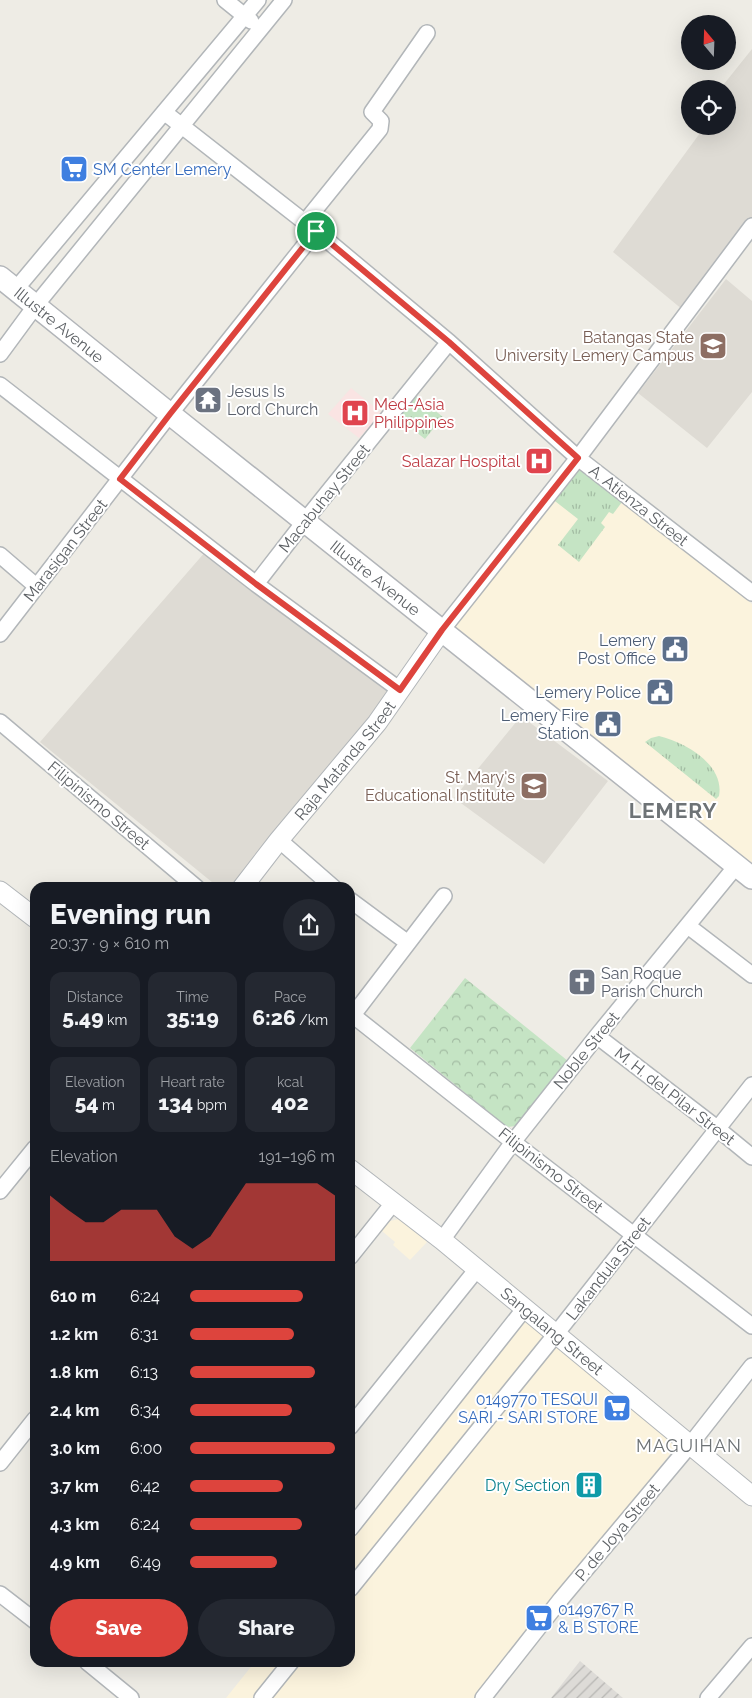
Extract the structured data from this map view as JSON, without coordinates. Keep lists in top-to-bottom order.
{
  "streets": {
    "main road": ["Illustre Avenue"],
    "street": [
      "Macabuhay Street",
      "A. Atienza Street",
      "Marasigan Street",
      "Raja Matanda Street",
      "Filipinismo Street",
      "Noble Street",
      "M. H. del Pilar Street",
      "Lakandula Street",
      "Sangalang Street",
      "P. de Joya Street"
    ]
  },
  "crossings": [
    ["Illustre Avenue", "Macabuhay Street"],
    ["Illustre Avenue", "Marasigan Street"],
    ["Illustre Avenue", "Raja Matanda Street"],
    ["Illustre Avenue", "Noble Street"],
    ["Macabuhay Street", "A. Atienza Street"],
    ["A. Atienza Street", "Marasigan Street"],
    ["A. Atienza Street", "Raja Matanda Street"],
    ["Filipinismo Street", "Noble Street"],
    ["Filipinismo Street", "Lakandula Street"],
    ["Noble Street", "M. H. del Pilar Street"],
    ["Noble Street", "Sangalang Street"],
    ["M. H. del Pilar Street", "Lakandula Street"],
    ["Lakandula Street", "Sangalang Street"],
    ["Sangalang Street", "P. de Joya Street"]
  ],
  "districts": ["LEMERY", "MAGUIHAN"],
  "places": {
    "supermarket": ["SM Center Lemery", "0149770 TESQUI SARI - SARI STORE", "0149767 R & B STORE"],
    "school or university": ["Batangas State University Lemery Campus", "St. Mary's Educational Institute"],
    "temple": ["Jesus Is Lord Church"],
    "hospital": ["Med-Asia Philippines", "Salazar Hospital"],
    "public building": ["Lemery Post Office", "Lemery Police", "Lemery Fire Station"],
    "church": ["San Roque Parish Church"],
    "building": ["Dry Section"]
  },
  "north": "top",
  "page": {
    "heading": ["Evening run", "20:37 · 9 × 610 m"],
    "stats": [
      ["Distance", "5.49 km"],
      ["Time", "35:19"],
      ["Pace", "6:26 /km"],
      ["Elevation", "54 m"],
      ["Heart rate", "134 bpm"],
      ["kcal", "402"]
    ],
    "chart": ["Elevation", "191–196 m"],
    "list": [
      {
        "name": "610 m",
        "note": "6:24"
      },
      {
        "name": "1.2 km",
        "note": "6:31"
      },
      {
        "name": "1.8 km",
        "note": "6:13"
      },
      {
        "name": "2.4 km",
        "note": "6:34"
      },
      {
        "name": "3.0 km",
        "note": "6:00"
      },
      {
        "name": "3.7 km",
        "note": "6:42"
      },
      {
        "name": "4.3 km",
        "note": "6:24"
      },
      {
        "name": "4.9 km",
        "note": "6:49"
      }
    ],
    "buttons": ["Save", "Share"]
  }
}
